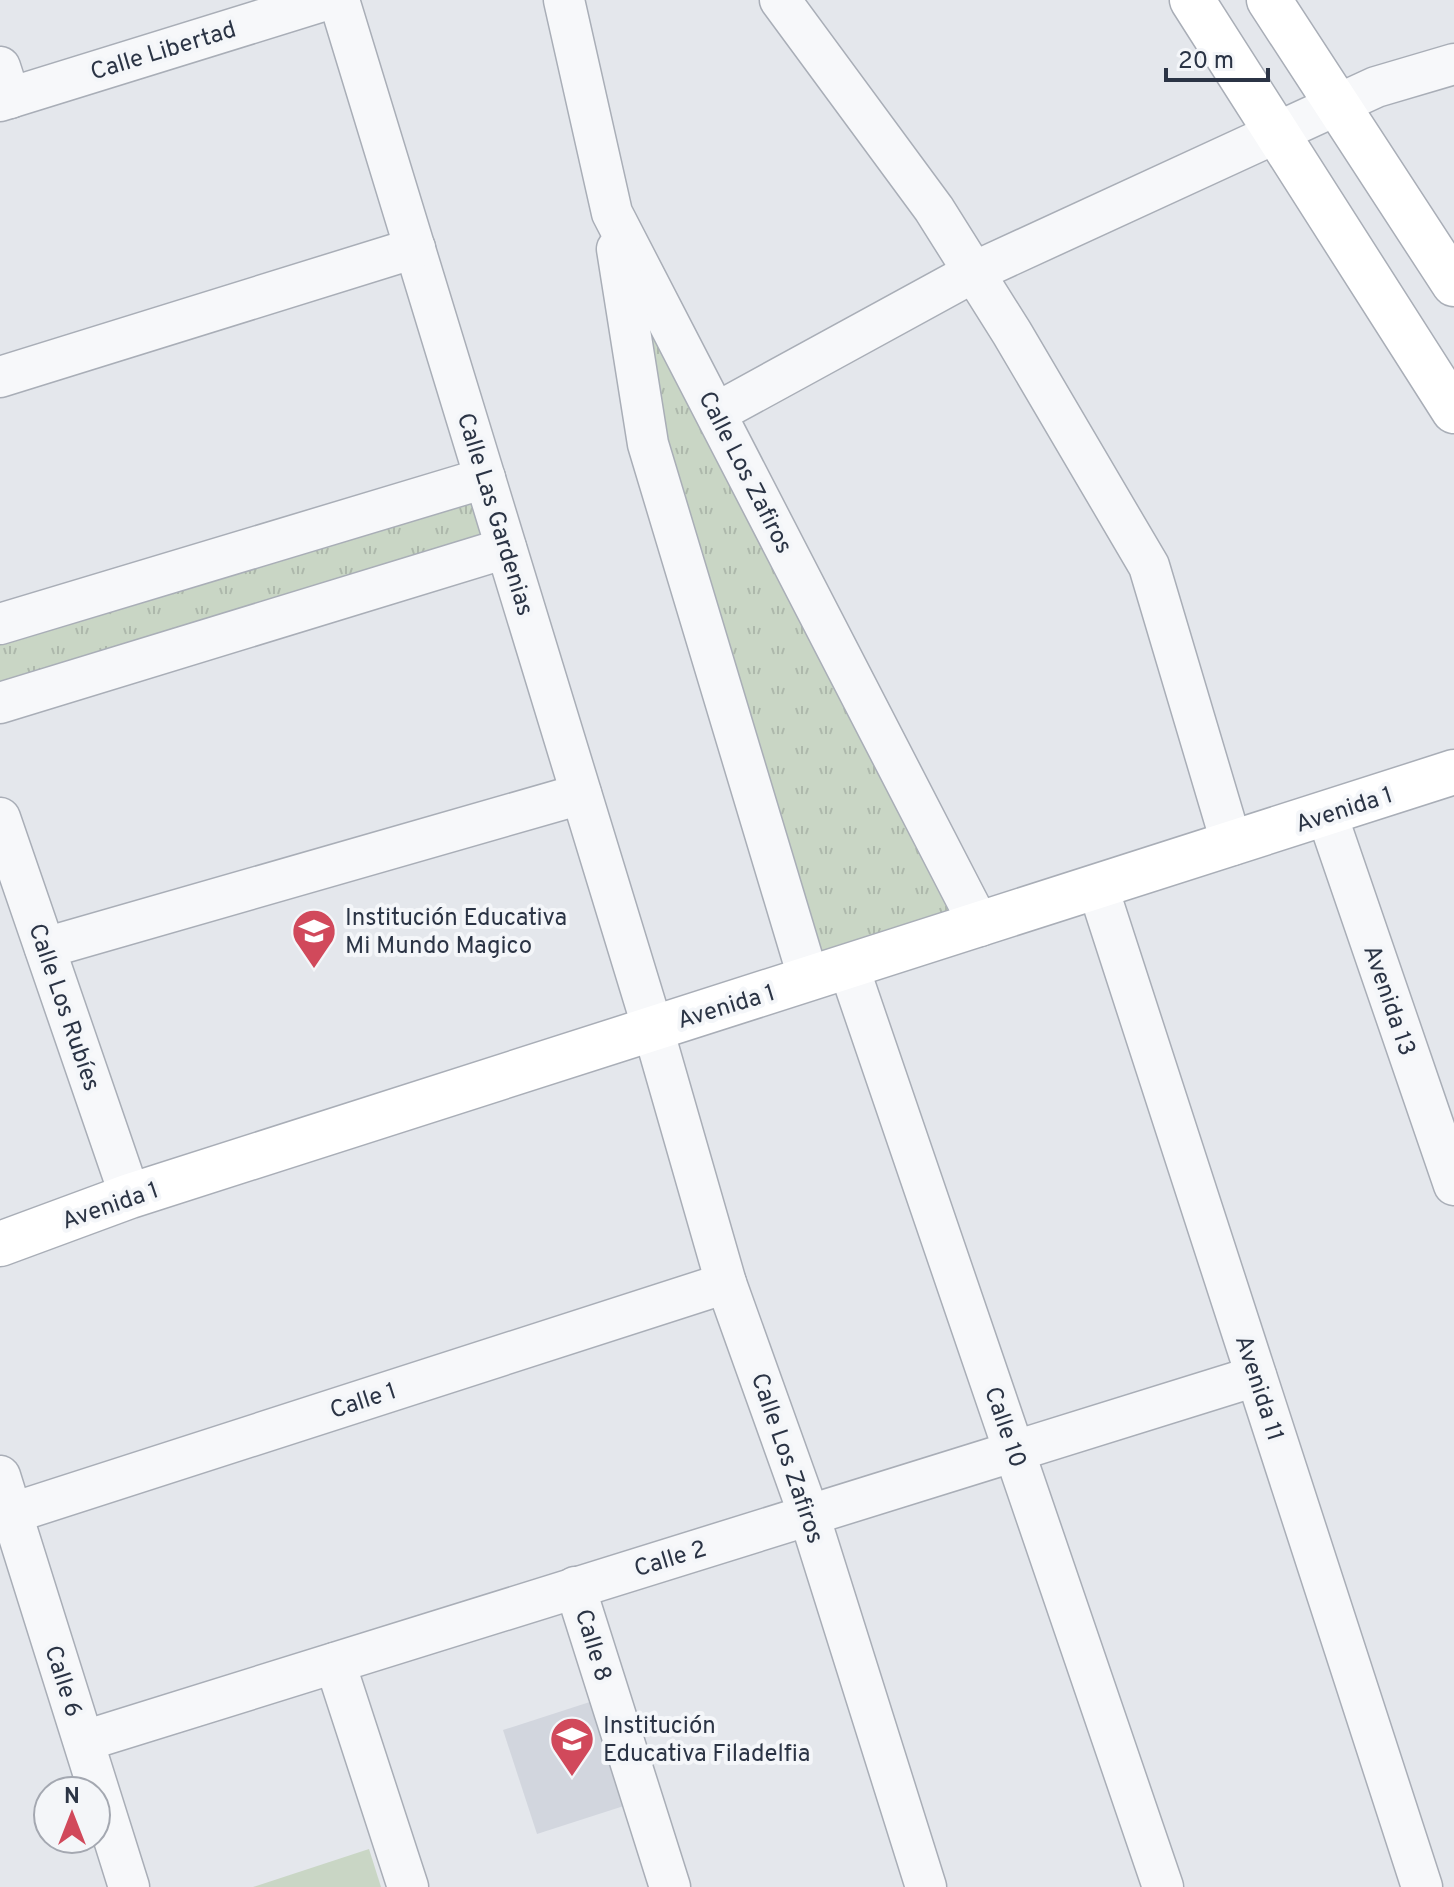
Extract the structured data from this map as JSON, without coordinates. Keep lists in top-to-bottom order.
{
  "streets": {
    "street": [
      "Calle Libertad",
      "Calle Los Zafiros",
      "Calle Las Gardenias",
      "Avenida 1",
      "Avenida 13",
      "Calle Los Rubíes",
      "Avenida 11",
      "Calle 1",
      "Calle 10",
      "Calle 2",
      "Calle 8",
      "Calle 6"
    ]
  },
  "crossings": [
    ["Calle Los Zafiros", "Calle Las Gardenias"],
    ["Calle Los Zafiros", "Avenida 1"],
    ["Calle Los Zafiros", "Calle 1"],
    ["Calle Los Zafiros", "Calle 10"],
    ["Calle Los Zafiros", "Calle 2"],
    ["Calle Las Gardenias", "Avenida 1"],
    ["Avenida 1", "Avenida 13"],
    ["Avenida 1", "Calle Los Rubíes"],
    ["Avenida 1", "Avenida 11"],
    ["Avenida 1", "Calle 10"],
    ["Avenida 11", "Calle 2"],
    ["Calle 1", "Calle 6"],
    ["Calle 10", "Calle 2"],
    ["Calle 2", "Calle 8"],
    ["Calle 2", "Calle 6"]
  ],
  "places": {
    "school or university": ["Institución Educativa Mi Mundo Magico", "Institución Educativa Filadelfia"]
  },
  "scale_bar": "20 m",
  "north": "top"
}
